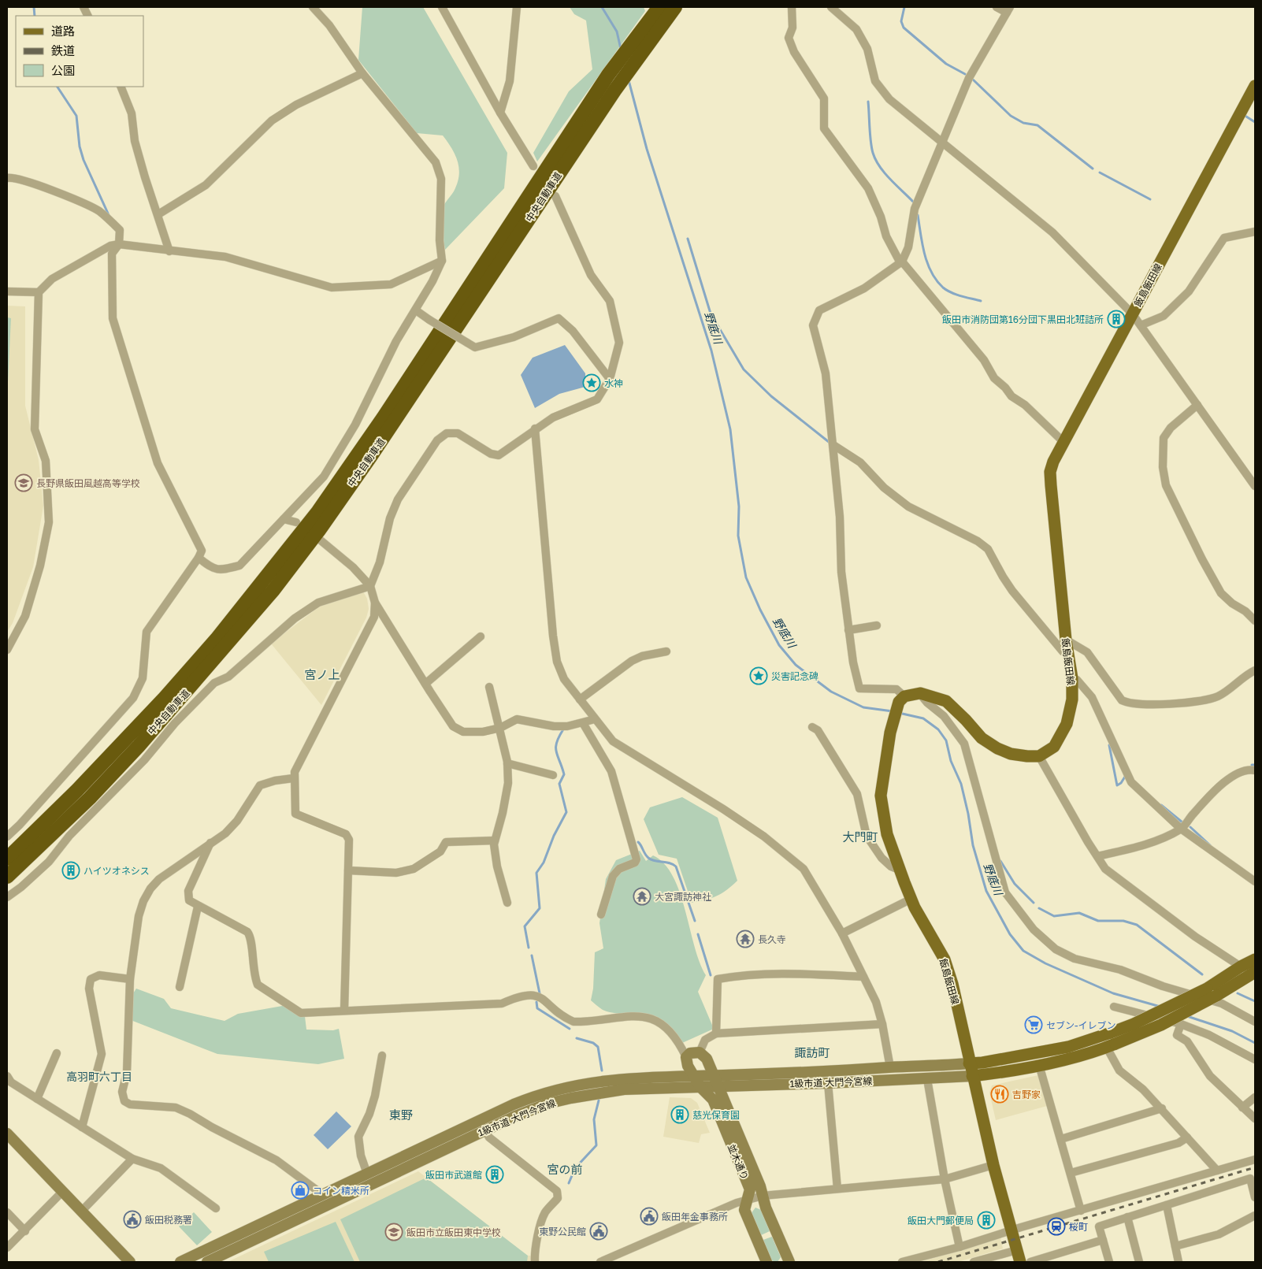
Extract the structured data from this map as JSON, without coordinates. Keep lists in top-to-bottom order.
{
  "streets": {
    "highway": ["中央自動車道"],
    "main road": ["飯島飯田線"],
    "street": ["1級市道 大門今宮線", "並木通り"]
  },
  "crossings": [
    ["飯島飯田線", "1級市道 大門今宮線"],
    ["1級市道 大門今宮線", "並木通り"]
  ],
  "districts": [
    "宮ノ上",
    "大門町",
    "諏訪町",
    "高羽町六丁目",
    "東野",
    "宮の前"
  ],
  "water": ["野底川"],
  "places": {
    "building": [
      "飯田市消防団第16分団下黒田北班詰所",
      "ハイツオネシス",
      "慈光保育園",
      "飯田市武道館",
      "飯田大門郵便局"
    ],
    "place": ["水神", "災害記念碑"],
    "school or university": ["長野県飯田風越高等学校", "飯田市立飯田東中学校"],
    "temple": ["大宮諏訪神社", "長久寺"],
    "supermarket": ["セブン-イレブン"],
    "restaurant": ["吉野家"],
    "shop": ["コイン精米所"],
    "public building": ["飯田年金事務所", "飯田税務署", "東野公民館"],
    "station": ["桜町"]
  },
  "legend": ["道路", "鉄道", "公園"]
}
